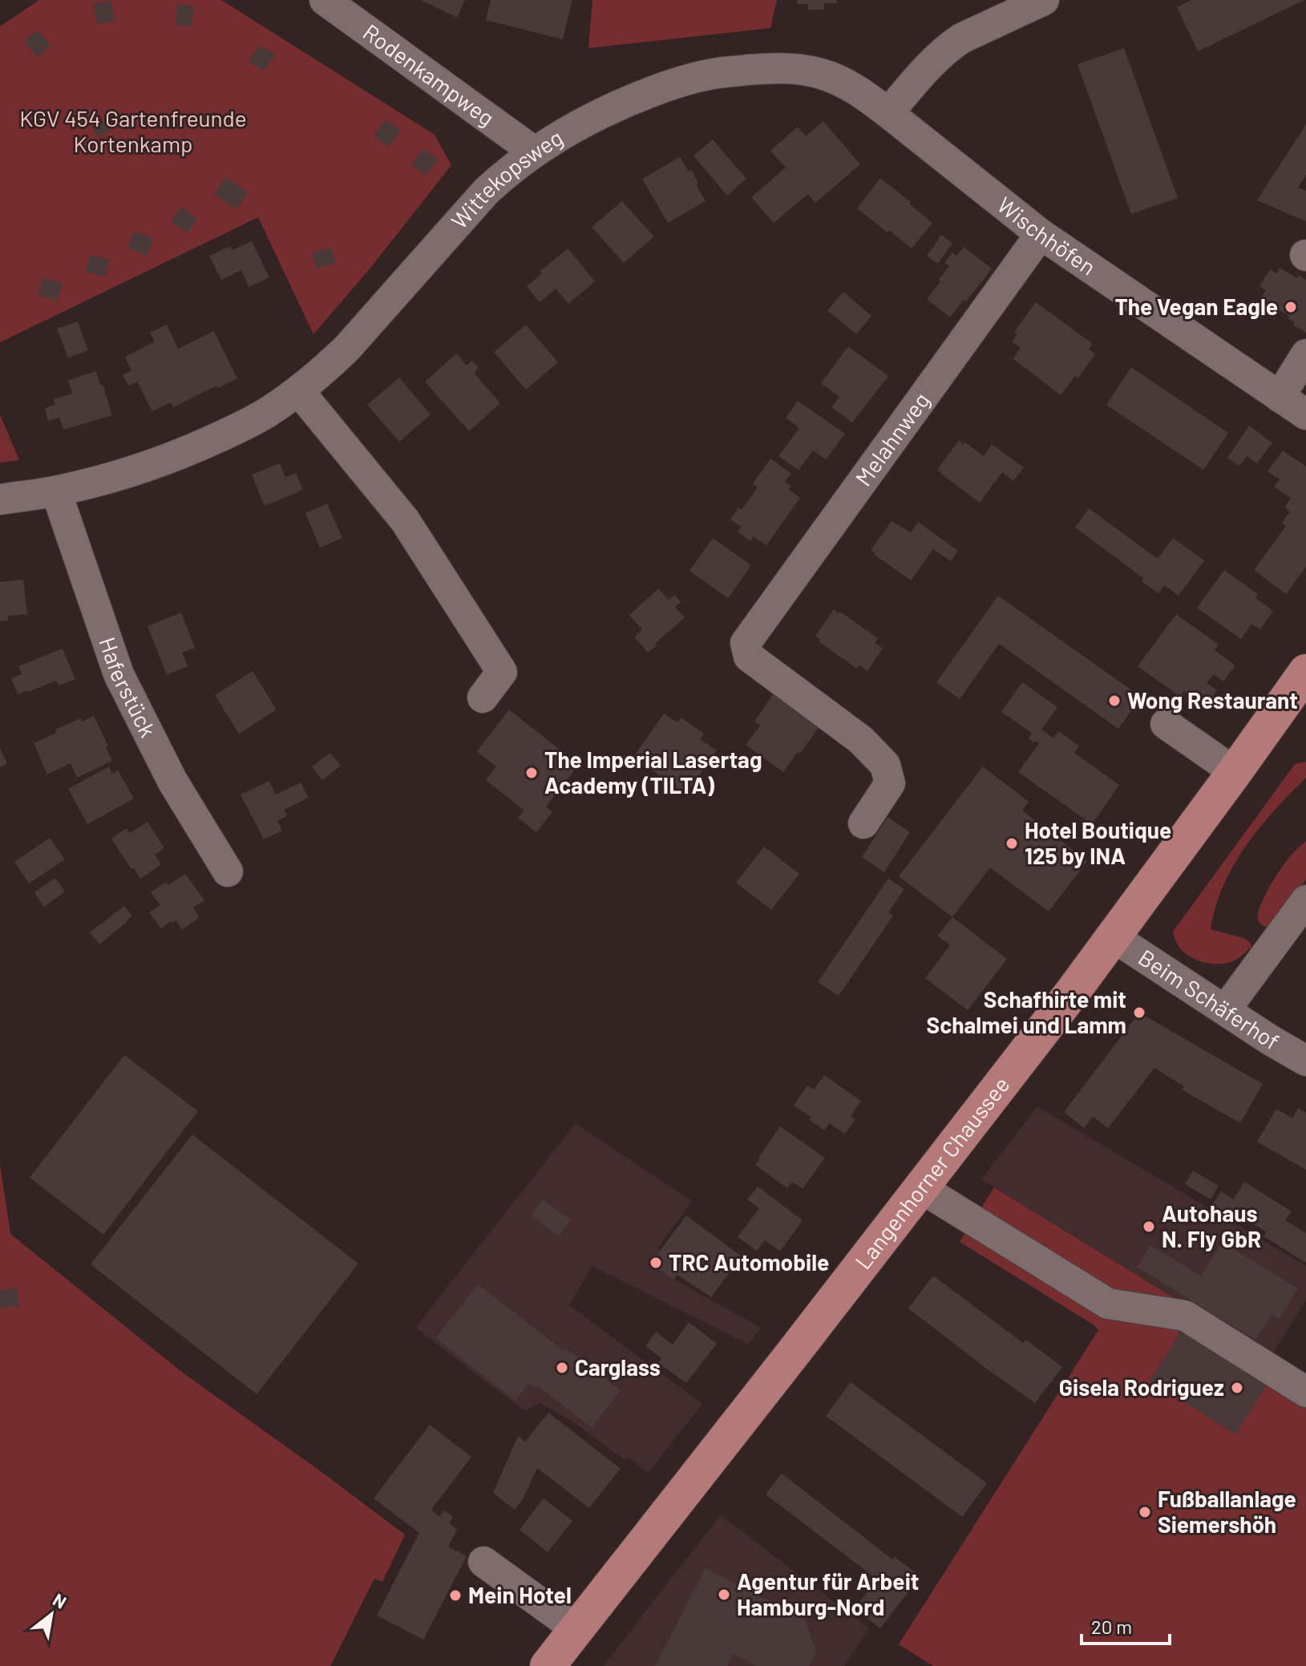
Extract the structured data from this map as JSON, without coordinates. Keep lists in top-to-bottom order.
{
  "streets": {
    "main road": ["Langenhorner Chaussee"],
    "street": [
      "Rodenkampweg",
      "Wittekopsweg",
      "Wischhöfen",
      "Melahnweg",
      "Haferstück",
      "Beim Schäferhof"
    ]
  },
  "crossings": [
    ["Rodenkampweg", "Wittekopsweg"],
    ["Wittekopsweg", "Wischhöfen"],
    ["Wittekopsweg", "Haferstück"],
    ["Wischhöfen", "Melahnweg"],
    ["Beim Schäferhof", "Langenhorner Chaussee"]
  ],
  "parks": ["KGV 454 Gartenfreunde Kortenkamp"],
  "places": [
    "The Vegan Eagle",
    "Wong Restaurant",
    "The Imperial Lasertag Academy (TILTA)",
    "Hotel Boutique 125 by INA",
    "Schafhirte mit Schalmei und Lamm",
    "Autohaus N. Fly GbR",
    "TRC Automobile",
    "Carglass",
    "Gisela Rodriguez",
    "Fußballanlage Siemershöh",
    "Agentur für Arbeit Hamburg-Nord",
    "Mein Hotel"
  ],
  "scale_bar": "20 m",
  "north": "top right"
}
